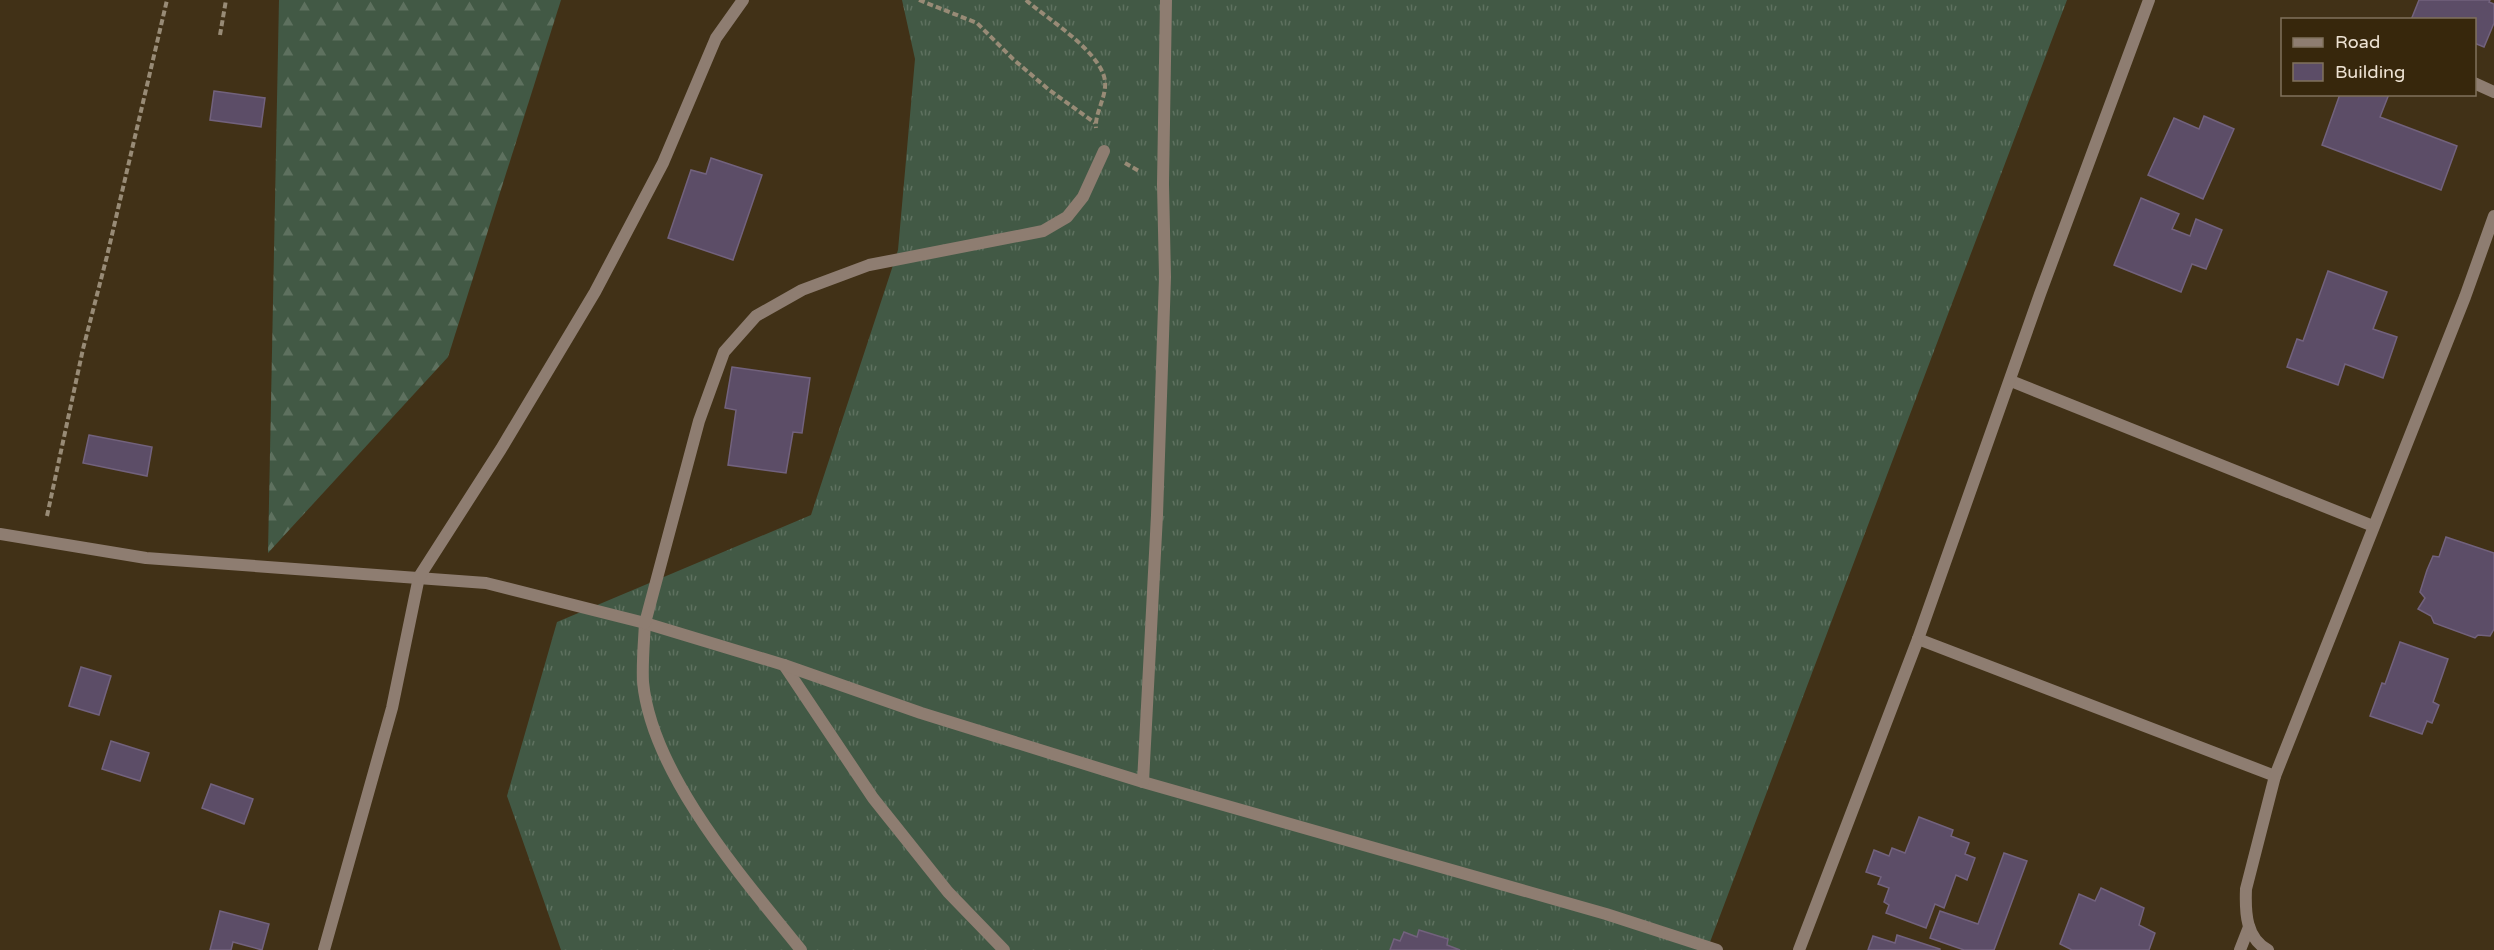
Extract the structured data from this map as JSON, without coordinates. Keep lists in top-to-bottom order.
{
  "legend": ["Road", "Building"]
}
